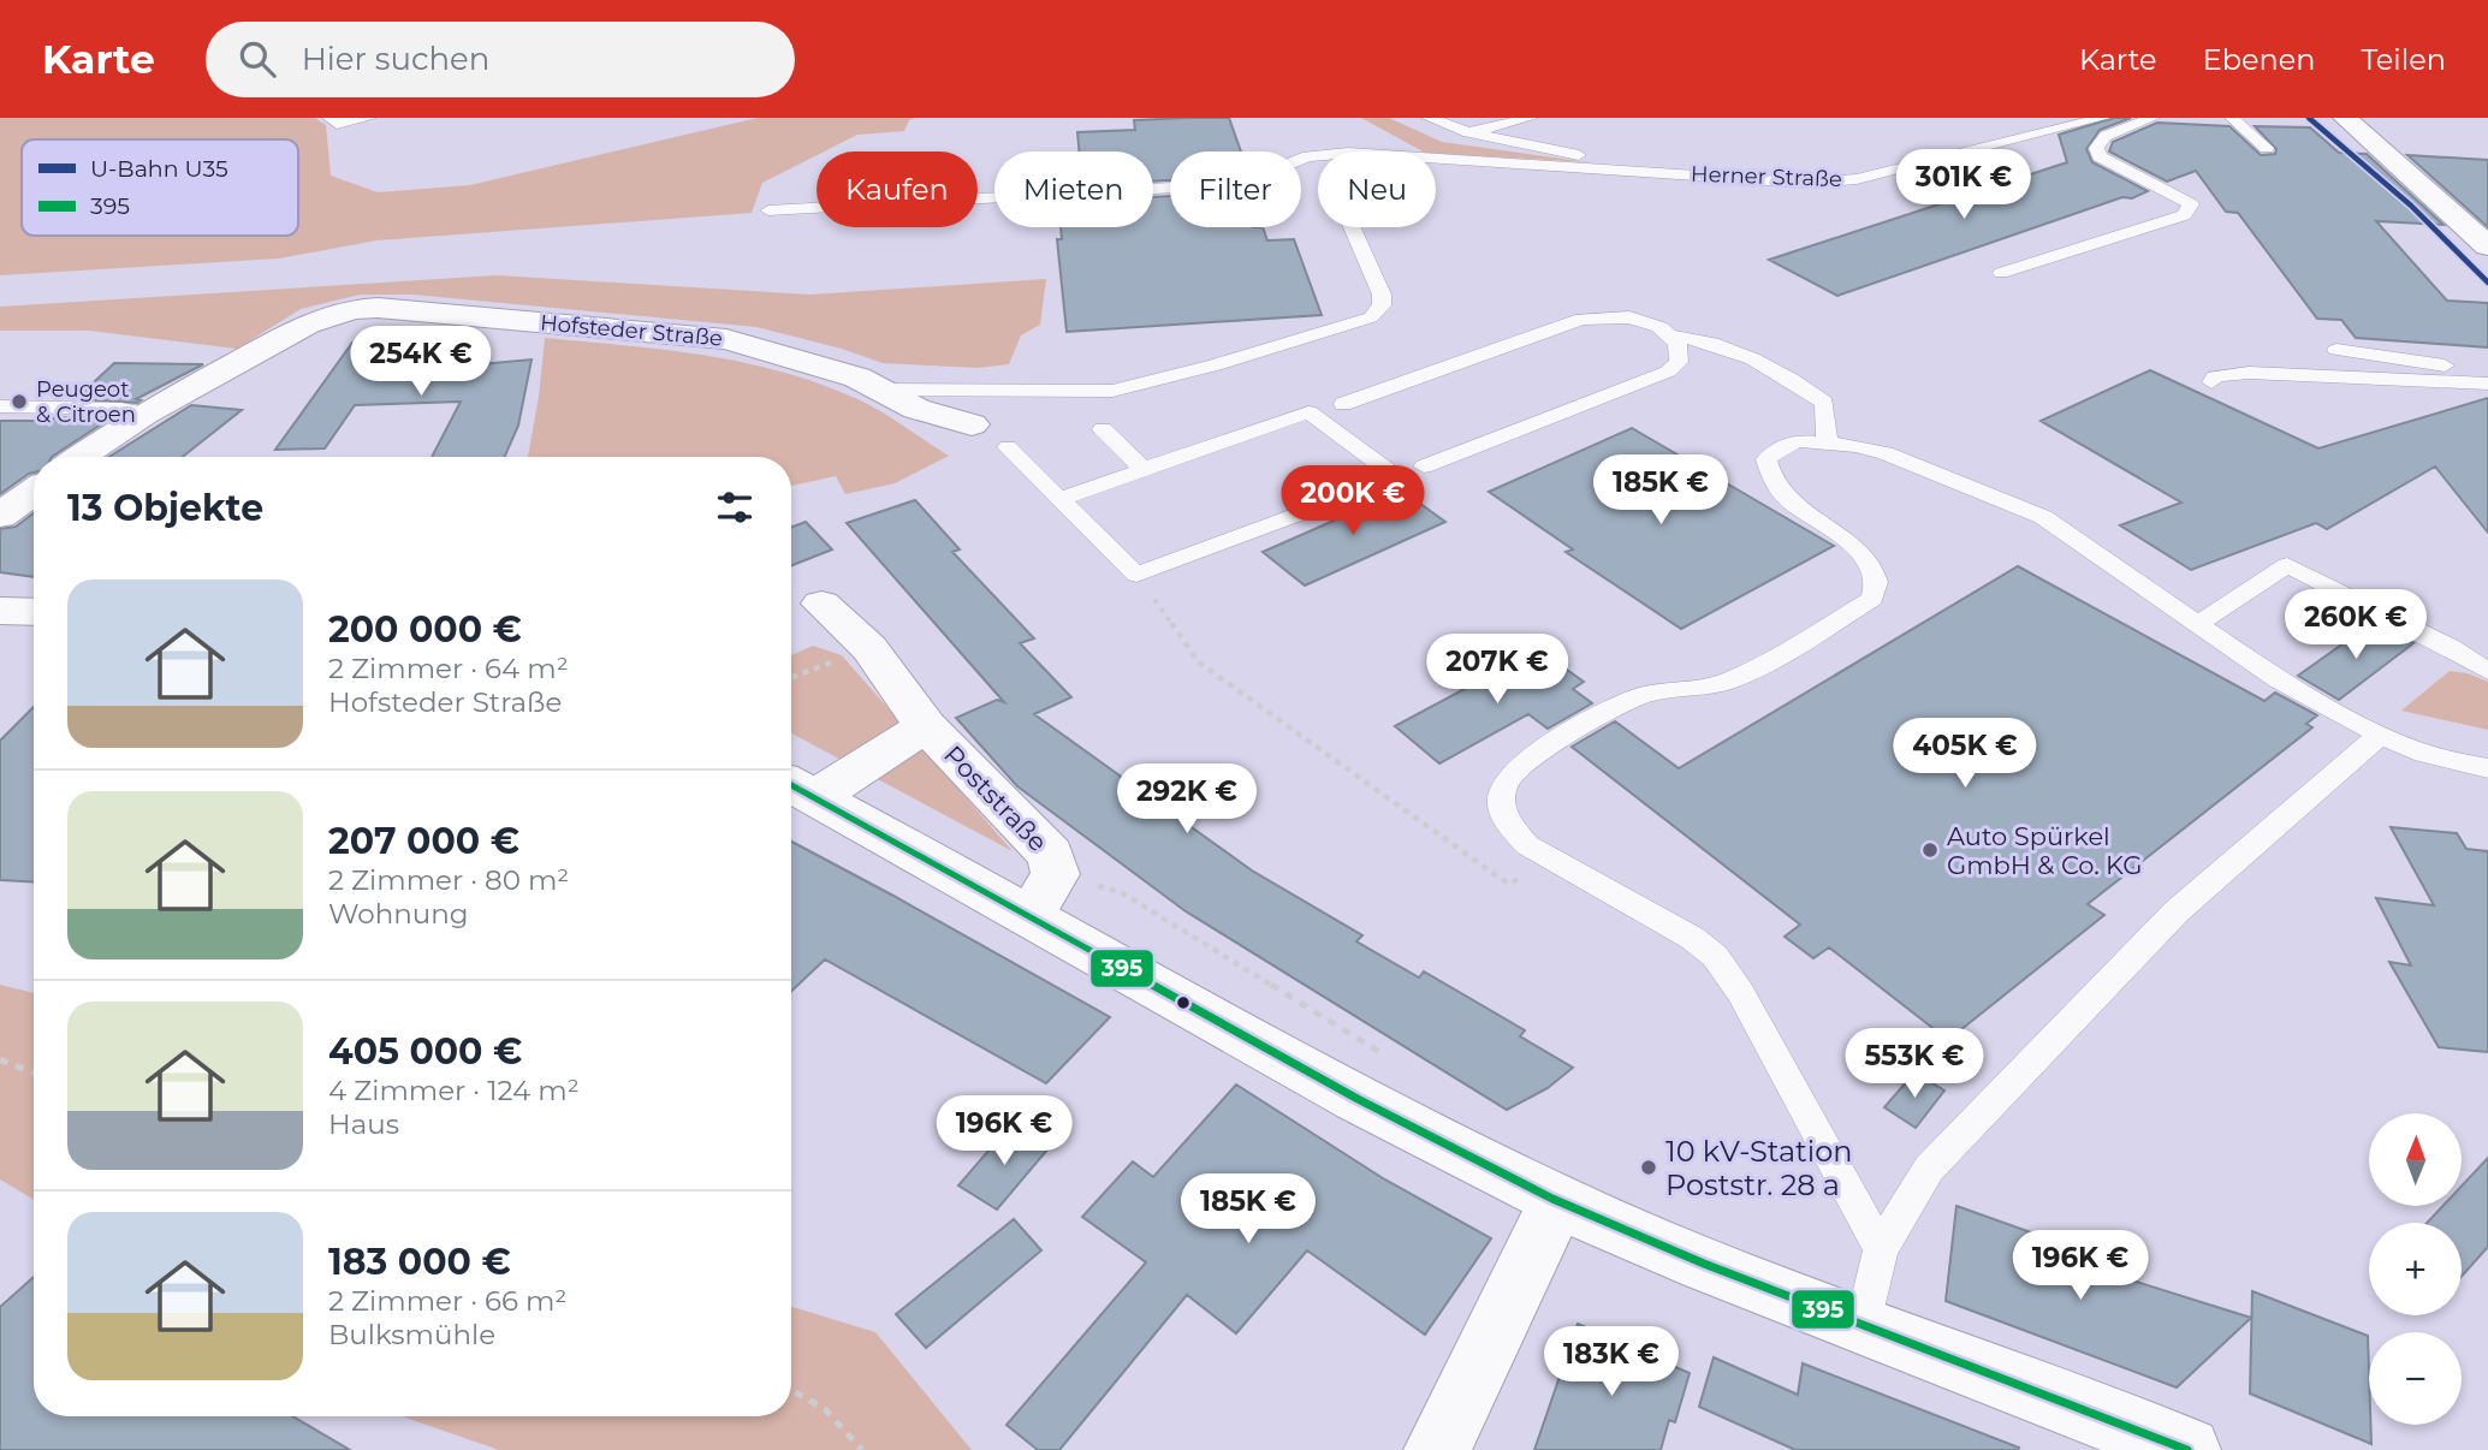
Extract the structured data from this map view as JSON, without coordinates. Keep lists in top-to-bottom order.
{
  "streets": {
    "street": ["Hofsteder Straße", "Poststraße"],
    "lane": ["Herner Straße"]
  },
  "places": ["Peugeot & Citroen", "Auto Spürkel GmbH & Co. KG", "10 kV-Station Poststr. 28 a"],
  "lines": ["metro line U35", "transit line 395"],
  "legend": ["U-Bahn U35", "395"],
  "north": "top",
  "page": {
    "header": "Karte",
    "search": "Hier suchen",
    "nav": ["Karte", "Ebenen", "Teilen"],
    "price": [
      "301K €",
      "254K €",
      "185K €",
      "200K €",
      "260K €",
      "207K €",
      "405K €",
      "292K €",
      "553K €",
      "196K €",
      "185K €",
      "196K €",
      "183K €"
    ],
    "chip": [
      "Kaufen",
      "Mieten",
      "Filter",
      "Neu"
    ],
    "heading": "13 Objekte",
    "list": [
      {
        "name": "200 000 €",
        "note": "2 Zimmer · 64 m² · Hofsteder Straße"
      },
      {
        "name": "207 000 €",
        "note": "2 Zimmer · 80 m² · Wohnung"
      },
      {
        "name": "405 000 €",
        "note": "4 Zimmer · 124 m² · Haus"
      },
      {
        "name": "183 000 €",
        "note": "2 Zimmer · 66 m² · Bulksmühle"
      }
    ],
    "map_buttons": ["+", "−"]
  }
}
